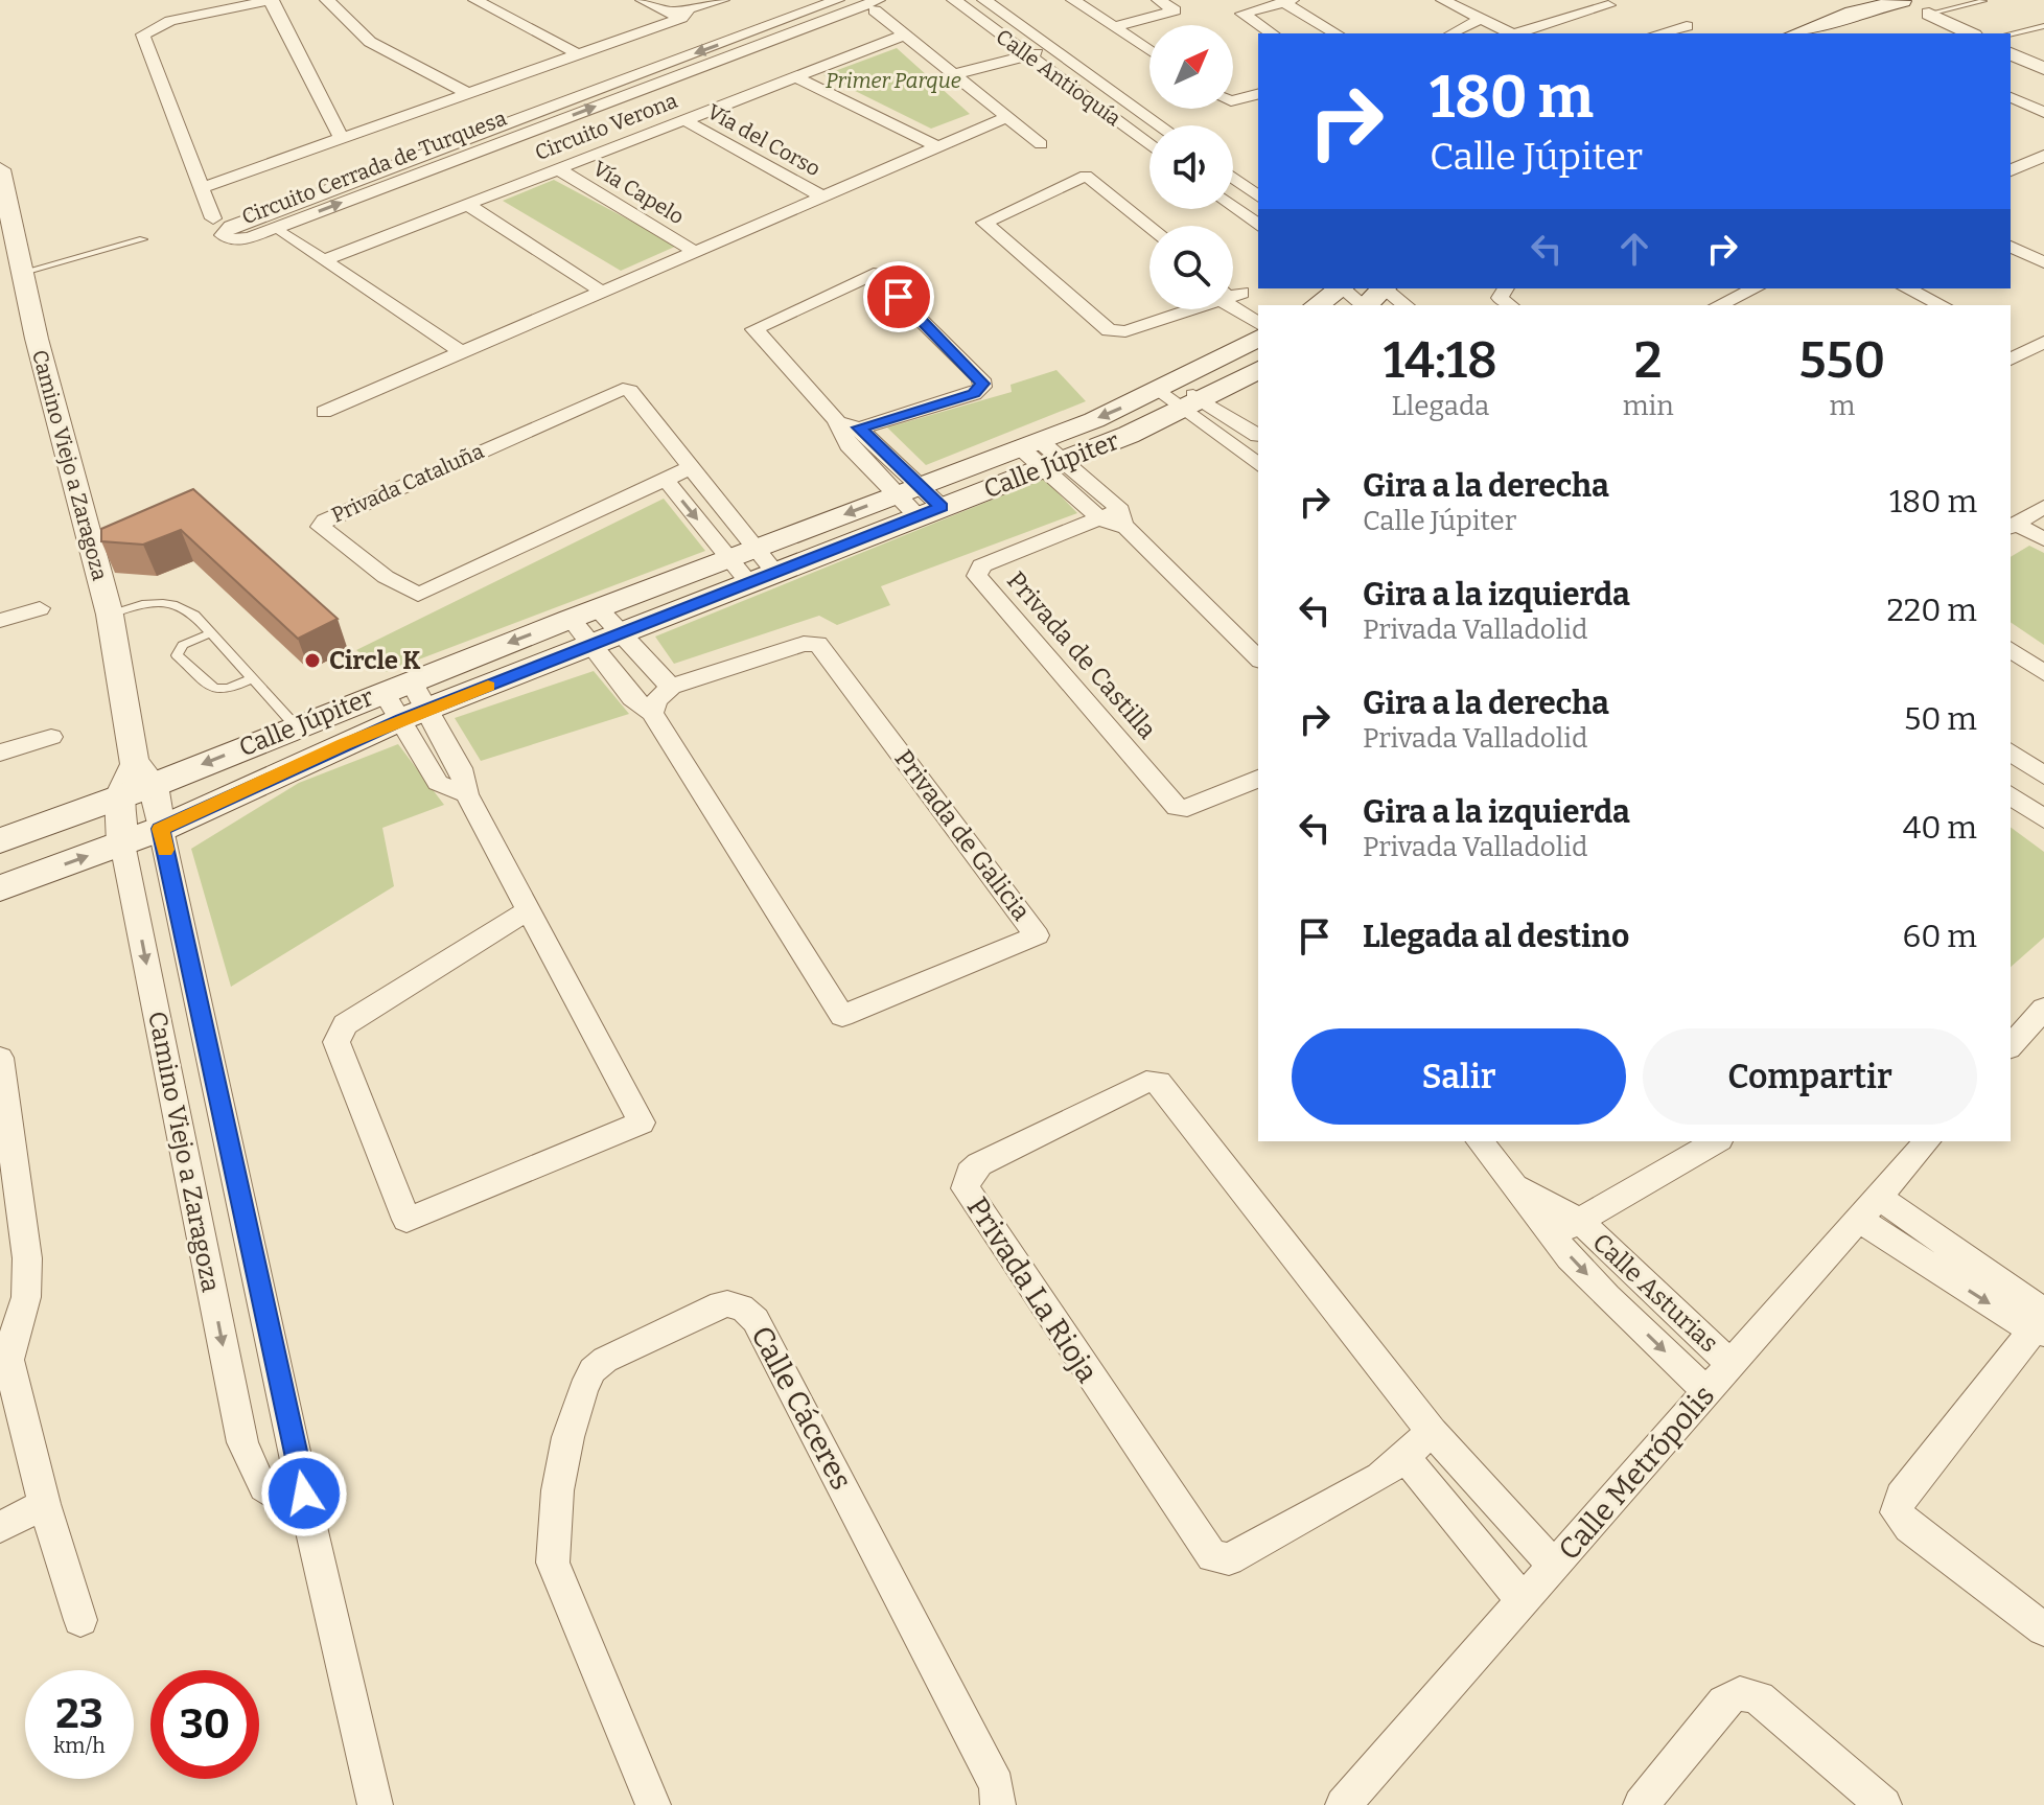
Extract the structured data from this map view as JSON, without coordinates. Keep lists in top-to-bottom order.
{
  "streets": {
    "main road": ["Calle Júpiter"],
    "street": [
      "Calle Antioquía",
      "Circuito Verona",
      "Vía del Corso",
      "Circuito Cerrada de Turquesa",
      "Vía Capelo",
      "Camino Viejo a Zaragoza",
      "Privada Cataluña",
      "Privada de Castilla",
      "Privada de Galicia",
      "Privada La Rioja",
      "Calle Asturias",
      "Calle Cáceres",
      "Calle Metrópolis"
    ]
  },
  "crossings": [
    ["Circuito Verona", "Vía del Corso"],
    ["Circuito Verona", "Vía Capelo"],
    ["Camino Viejo a Zaragoza", "Calle Júpiter"],
    ["Calle Júpiter", "Privada Cataluña"],
    ["Calle Júpiter", "Privada de Galicia"],
    ["Privada La Rioja", "Calle Metrópolis"],
    ["Calle Asturias", "Calle Metrópolis"]
  ],
  "parks": ["Primer Parque"],
  "places": ["Circle K"],
  "north": "top right",
  "page": {
    "turn": ["180 m", "Calle Júpiter"],
    "eta": [
      "14:18",
      "Llegada",
      "2",
      "min",
      "550",
      "m"
    ],
    "list": [
      {
        "name": "Gira a la derecha",
        "note": "Calle Júpiter",
        "value": "180 m"
      },
      {
        "name": "Gira a la izquierda",
        "note": "Privada Valladolid",
        "value": "220 m"
      },
      {
        "name": "Gira a la derecha",
        "note": "Privada Valladolid",
        "value": "50 m"
      },
      {
        "name": "Gira a la izquierda",
        "note": "Privada Valladolid",
        "value": "40 m"
      },
      {
        "name": "Llegada al destino",
        "value": "60 m"
      }
    ],
    "buttons": ["Salir", "Compartir"],
    "speed": "23 km/h",
    "limit": "30"
  }
}
